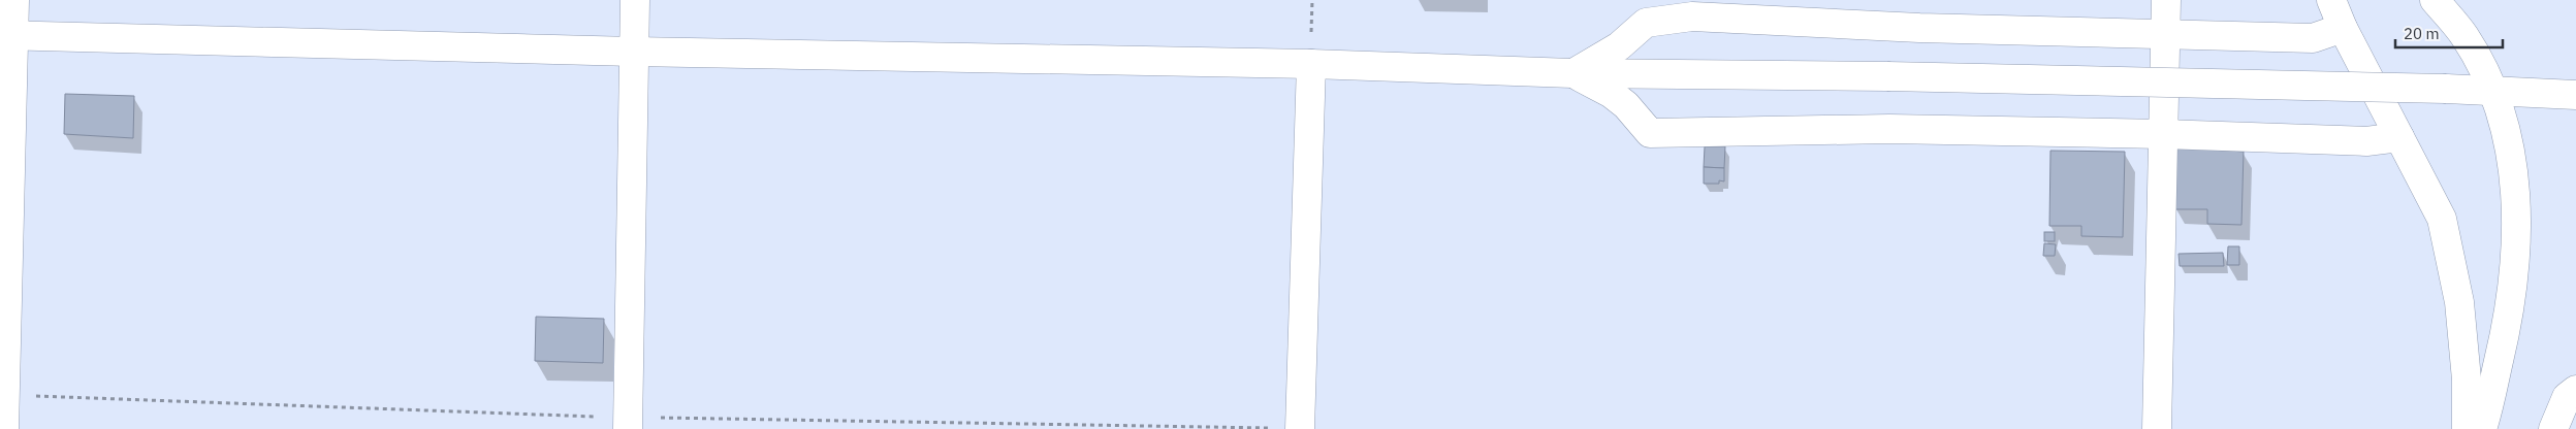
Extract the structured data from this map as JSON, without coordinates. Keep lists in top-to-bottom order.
{
  "scale_bar": "20 m"
}
